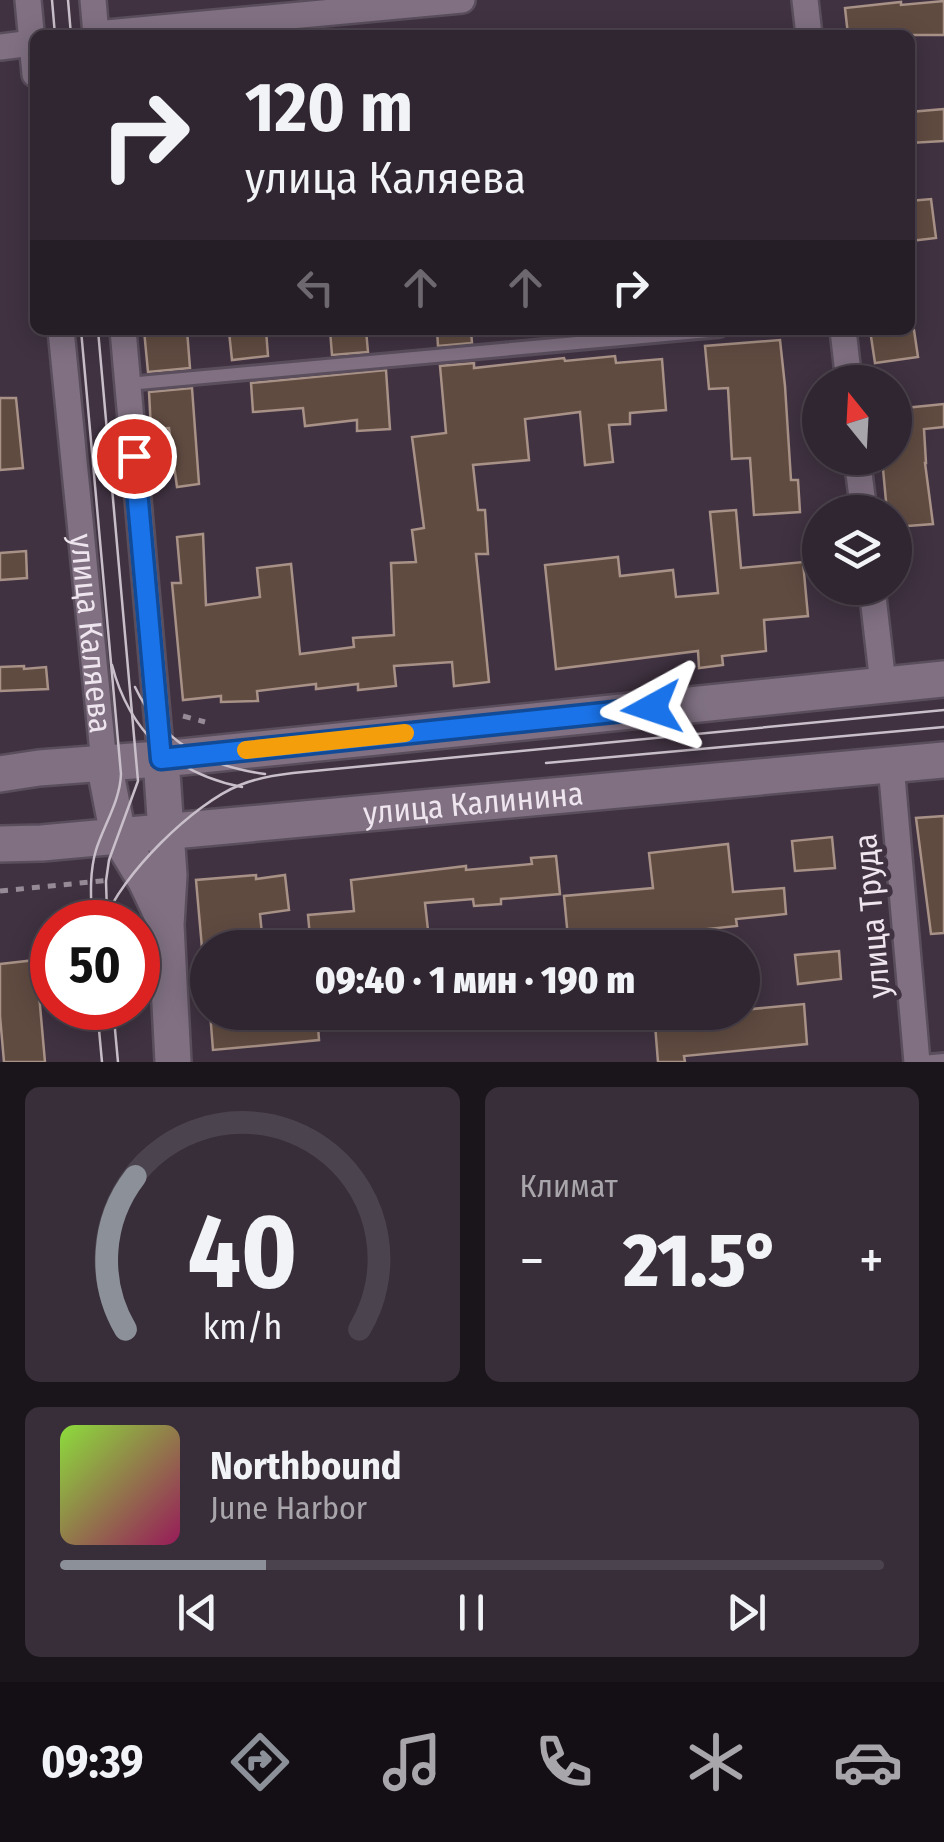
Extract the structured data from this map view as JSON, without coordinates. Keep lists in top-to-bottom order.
{
  "streets": {
    "main road": ["улица Каляева", "улица Калинина"],
    "street": ["улица Труда"]
  },
  "crossings": [
    ["улица Каляева", "улица Калинина"],
    ["улица Калинина", "улица Труда"]
  ],
  "north": "top",
  "page": {
    "turn": ["120 m", "улица Каляева"],
    "limit": "50",
    "trip": "09:40 · 1 мин · 190 m",
    "tile": "Климат",
    "heat": ["−", "21.5°", "+"],
    "song": ["Northbound", "June Harbor"],
    "tabs": "09:39",
    "gauge": ["40", "km/h"]
  }
}
